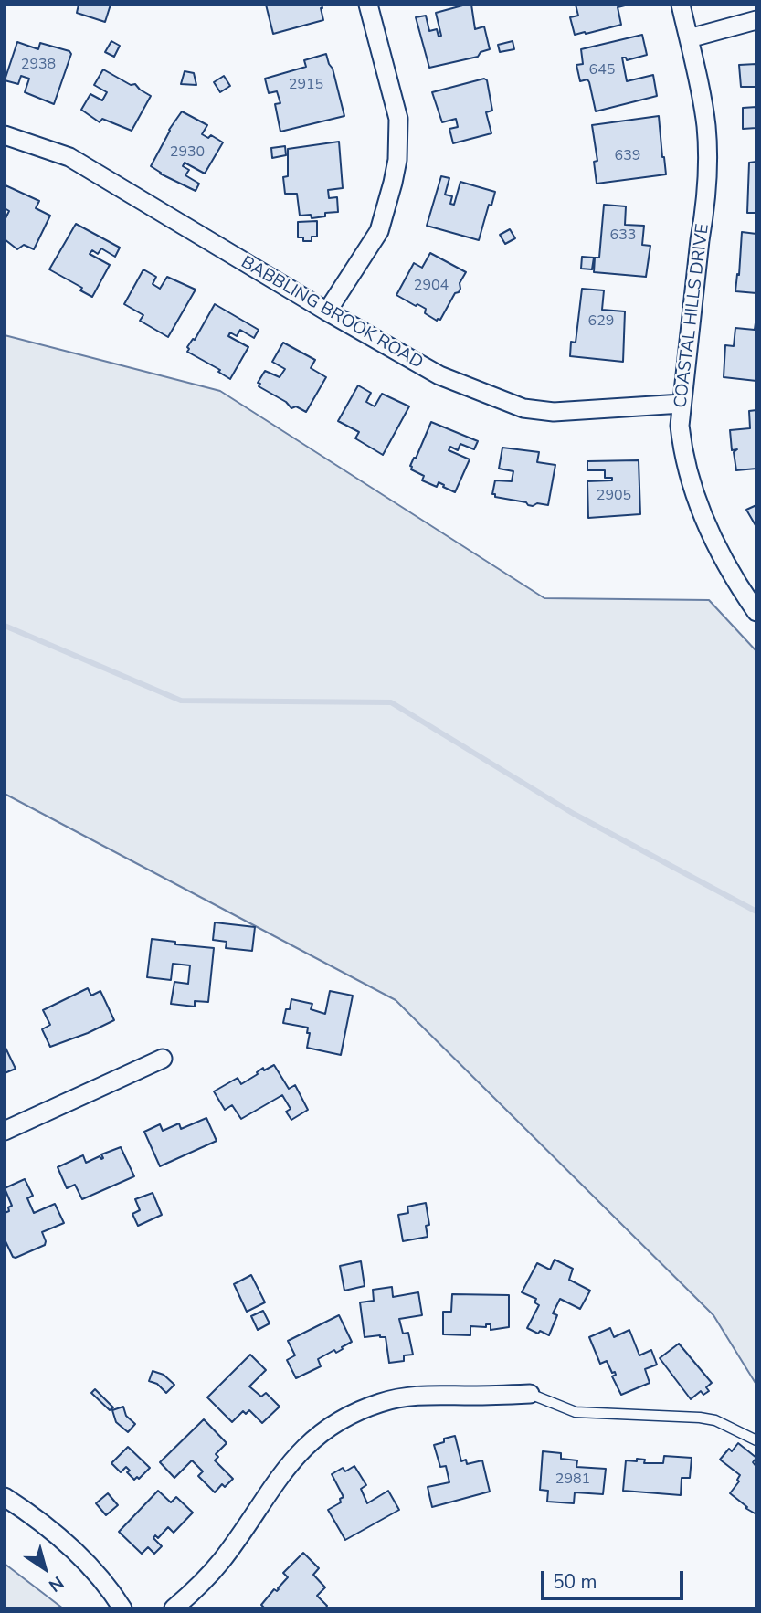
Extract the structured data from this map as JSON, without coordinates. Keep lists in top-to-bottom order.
{
  "streets": {
    "street": ["BABBLING BROOK ROAD", "COASTAL HILLS DRIVE"]
  },
  "crossings": [
    ["BABBLING BROOK ROAD", "COASTAL HILLS DRIVE"]
  ],
  "house_numbers": [
    "2938",
    "645",
    "2915",
    "2930",
    "639",
    "633",
    "2904",
    "629",
    "2905",
    "2981"
  ],
  "scale_bar": "50 m",
  "north": "bottom right"
}
